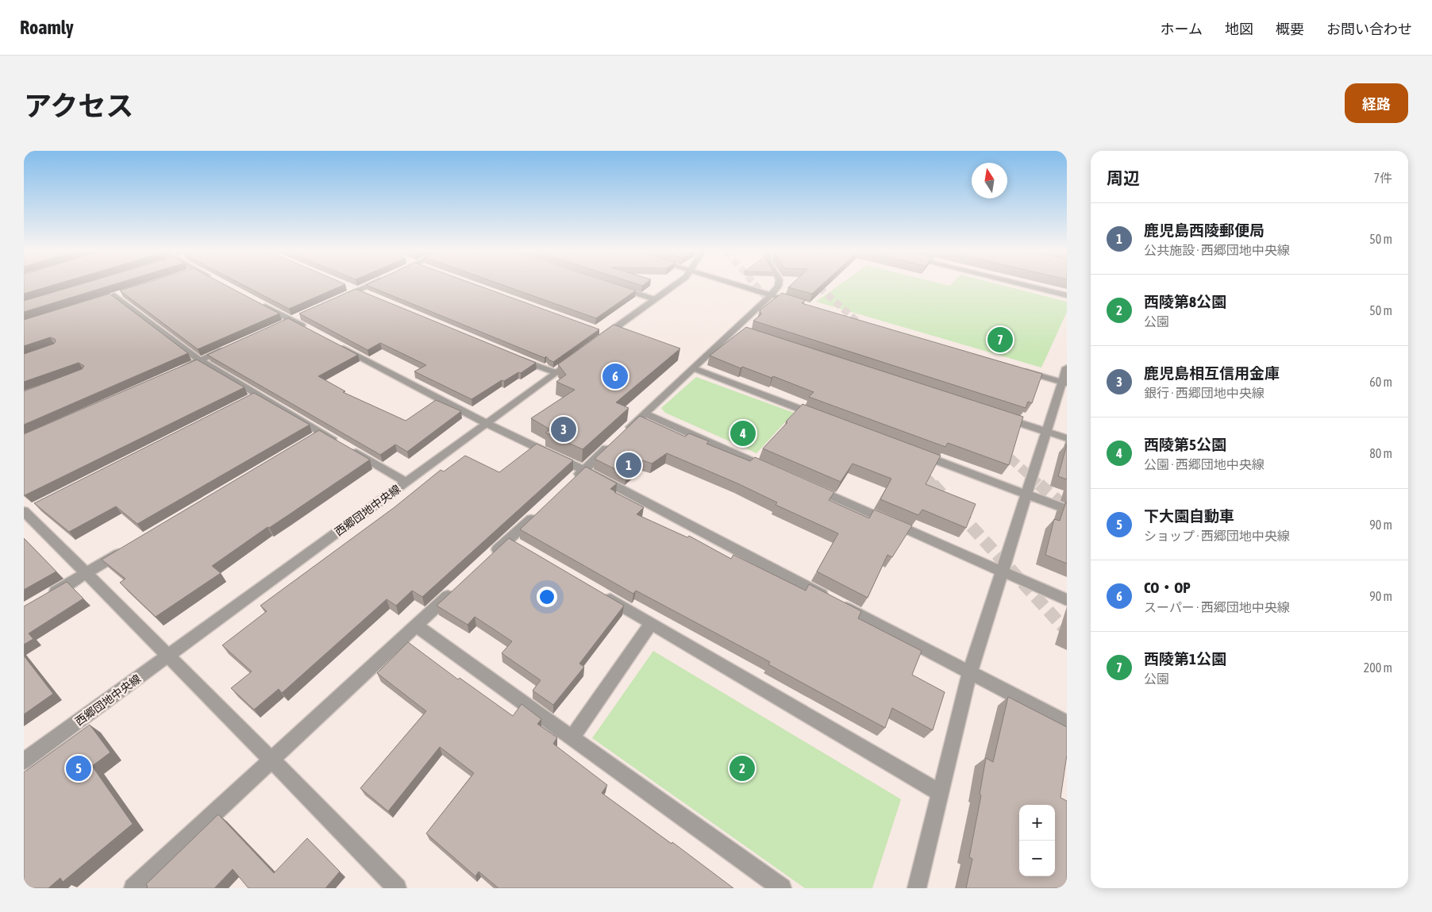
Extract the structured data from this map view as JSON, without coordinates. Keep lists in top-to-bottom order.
{
  "streets": {
    "street": ["西郷団地中央線"]
  },
  "north": "top",
  "page": {
    "header": "Roamly",
    "nav": [
      "ホーム",
      "地図",
      "概要",
      "お問い合わせ"
    ],
    "title": "アクセス",
    "buttons": "経路",
    "heading": ["周辺", "7件"],
    "list": [
      {
        "mark": "1",
        "name": "鹿児島西陵郵便局",
        "note": "公共施設 · 西郷団地中央線",
        "value": "50 m"
      },
      {
        "mark": "2",
        "name": "西陵第8公園",
        "note": "公園",
        "value": "50 m"
      },
      {
        "mark": "3",
        "name": "鹿児島相互信用金庫",
        "note": "銀行 · 西郷団地中央線",
        "value": "60 m"
      },
      {
        "mark": "4",
        "name": "西陵第5公園",
        "note": "公園 · 西郷団地中央線",
        "value": "80 m"
      },
      {
        "mark": "5",
        "name": "下大園自動車",
        "note": "ショップ · 西郷団地中央線",
        "value": "90 m"
      },
      {
        "mark": "6",
        "name": "CO・OP",
        "note": "スーパー · 西郷団地中央線",
        "value": "90 m"
      },
      {
        "mark": "7",
        "name": "西陵第1公園",
        "note": "公園",
        "value": "200 m"
      }
    ],
    "pins": [
      "7",
      "6",
      "3",
      "4",
      "1",
      "2",
      "5"
    ],
    "map_buttons": ["+", "−"]
  }
}
